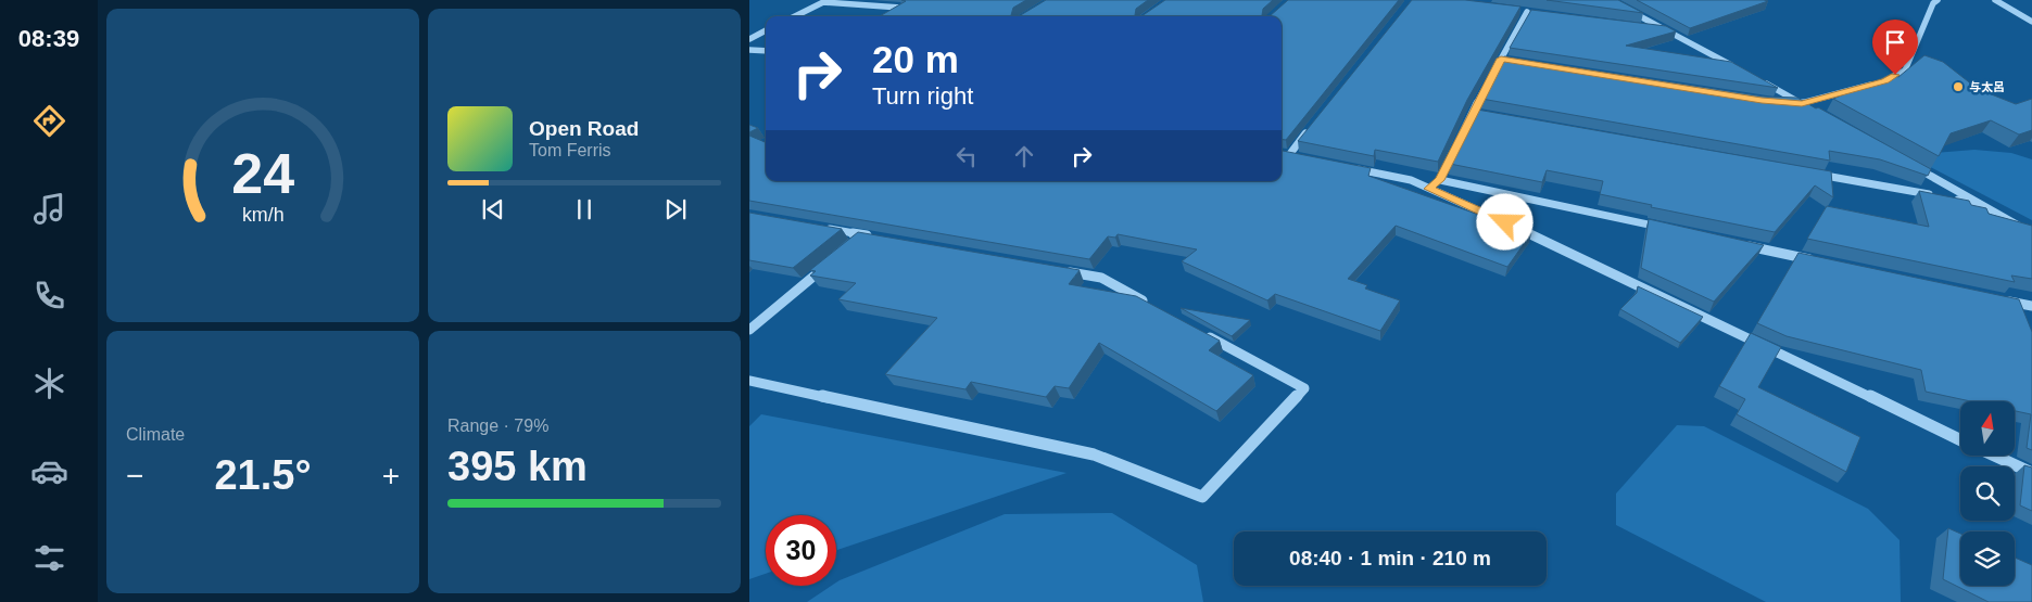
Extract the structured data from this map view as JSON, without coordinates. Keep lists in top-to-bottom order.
{
  "places": ["与太呂"],
  "north": "top",
  "page": {
    "tabs": "08:39",
    "turn": ["20 m", "Turn right"],
    "song": ["Open Road", "Tom Ferris"],
    "tile": [
      "Climate",
      ["Range · 79%", "395 km"]
    ],
    "heat": ["−", "21.5°", "+"],
    "limit": "30",
    "trip": "08:40 · 1 min · 210 m",
    "gauge": ["24", "km/h"]
  }
}
